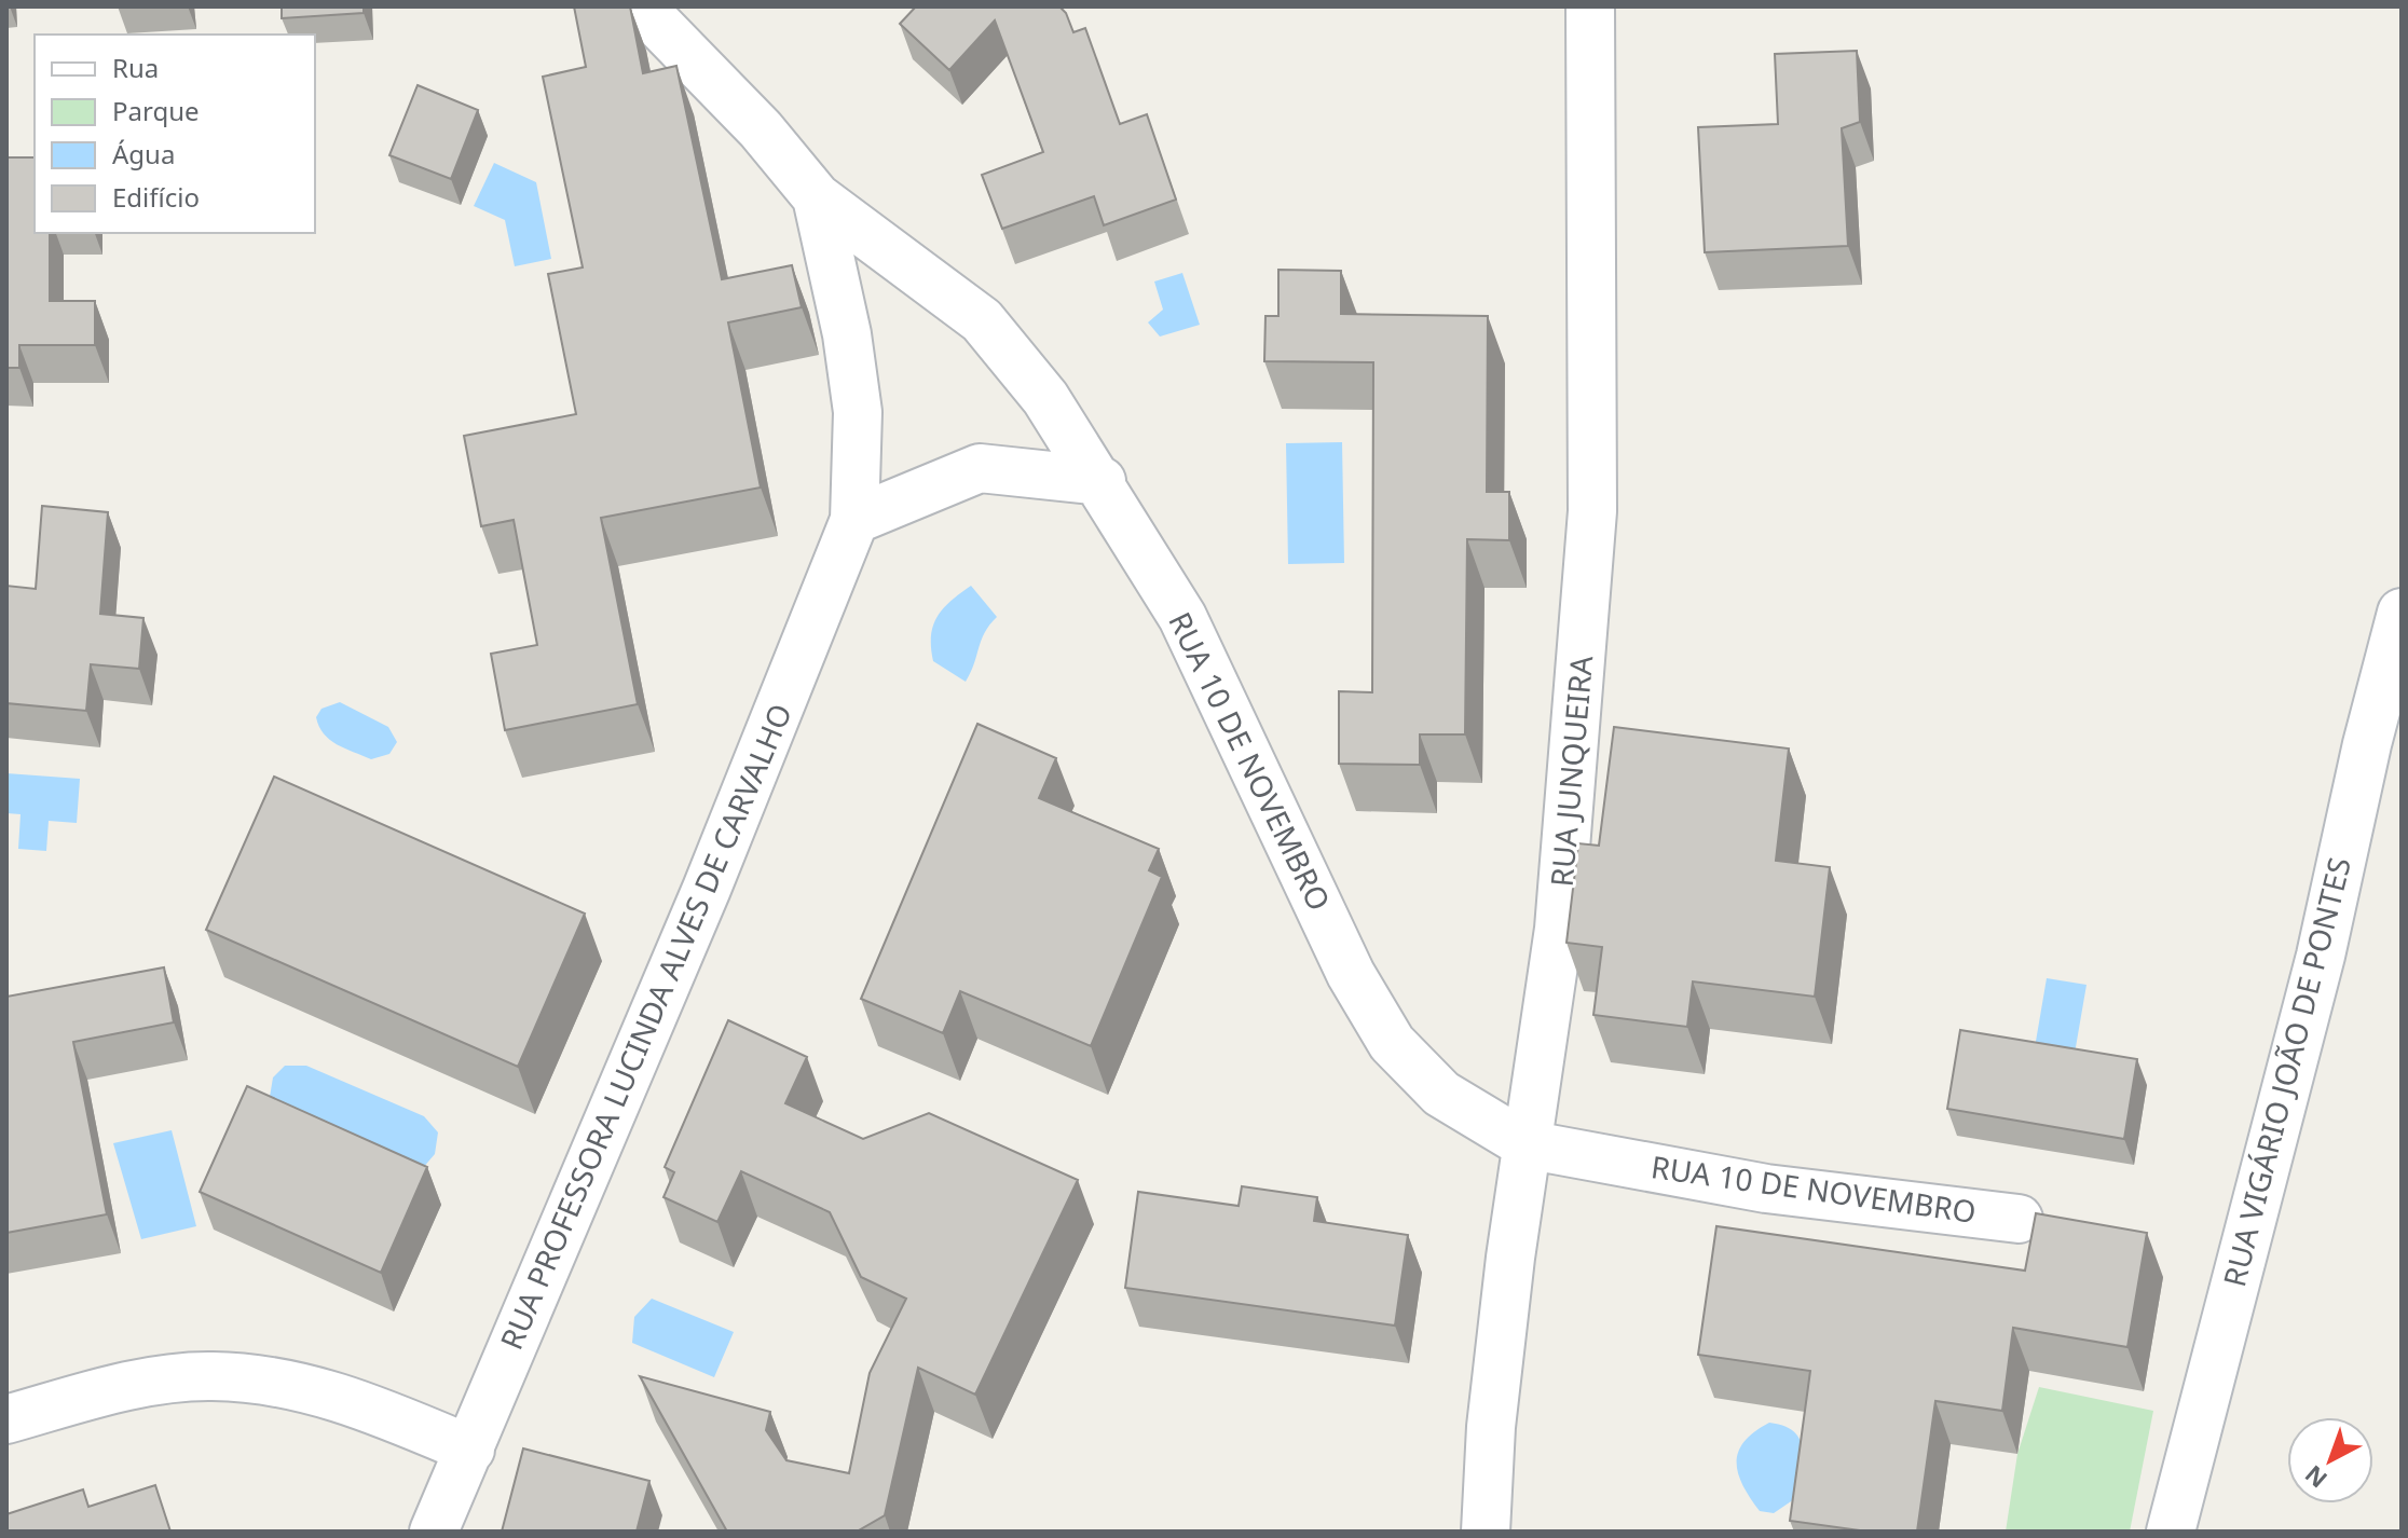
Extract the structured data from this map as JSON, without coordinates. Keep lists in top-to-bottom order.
{
  "streets": {
    "street": [
      "RUA 10 DE NOVEMBRO",
      "RUA JUNQUEIRA",
      "RUA PROFESSORA LUCINDA ALVES DE CARVALHO",
      "RUA VIGÁRIO JOÃO DE PONTES"
    ]
  },
  "crossings": [
    ["RUA 10 DE NOVEMBRO", "RUA JUNQUEIRA"],
    ["RUA 10 DE NOVEMBRO", "RUA PROFESSORA LUCINDA ALVES DE CARVALHO"]
  ],
  "legend": [
    "Rua",
    "Parque",
    "Água",
    "Edifício"
  ],
  "north": "bottom left"
}
